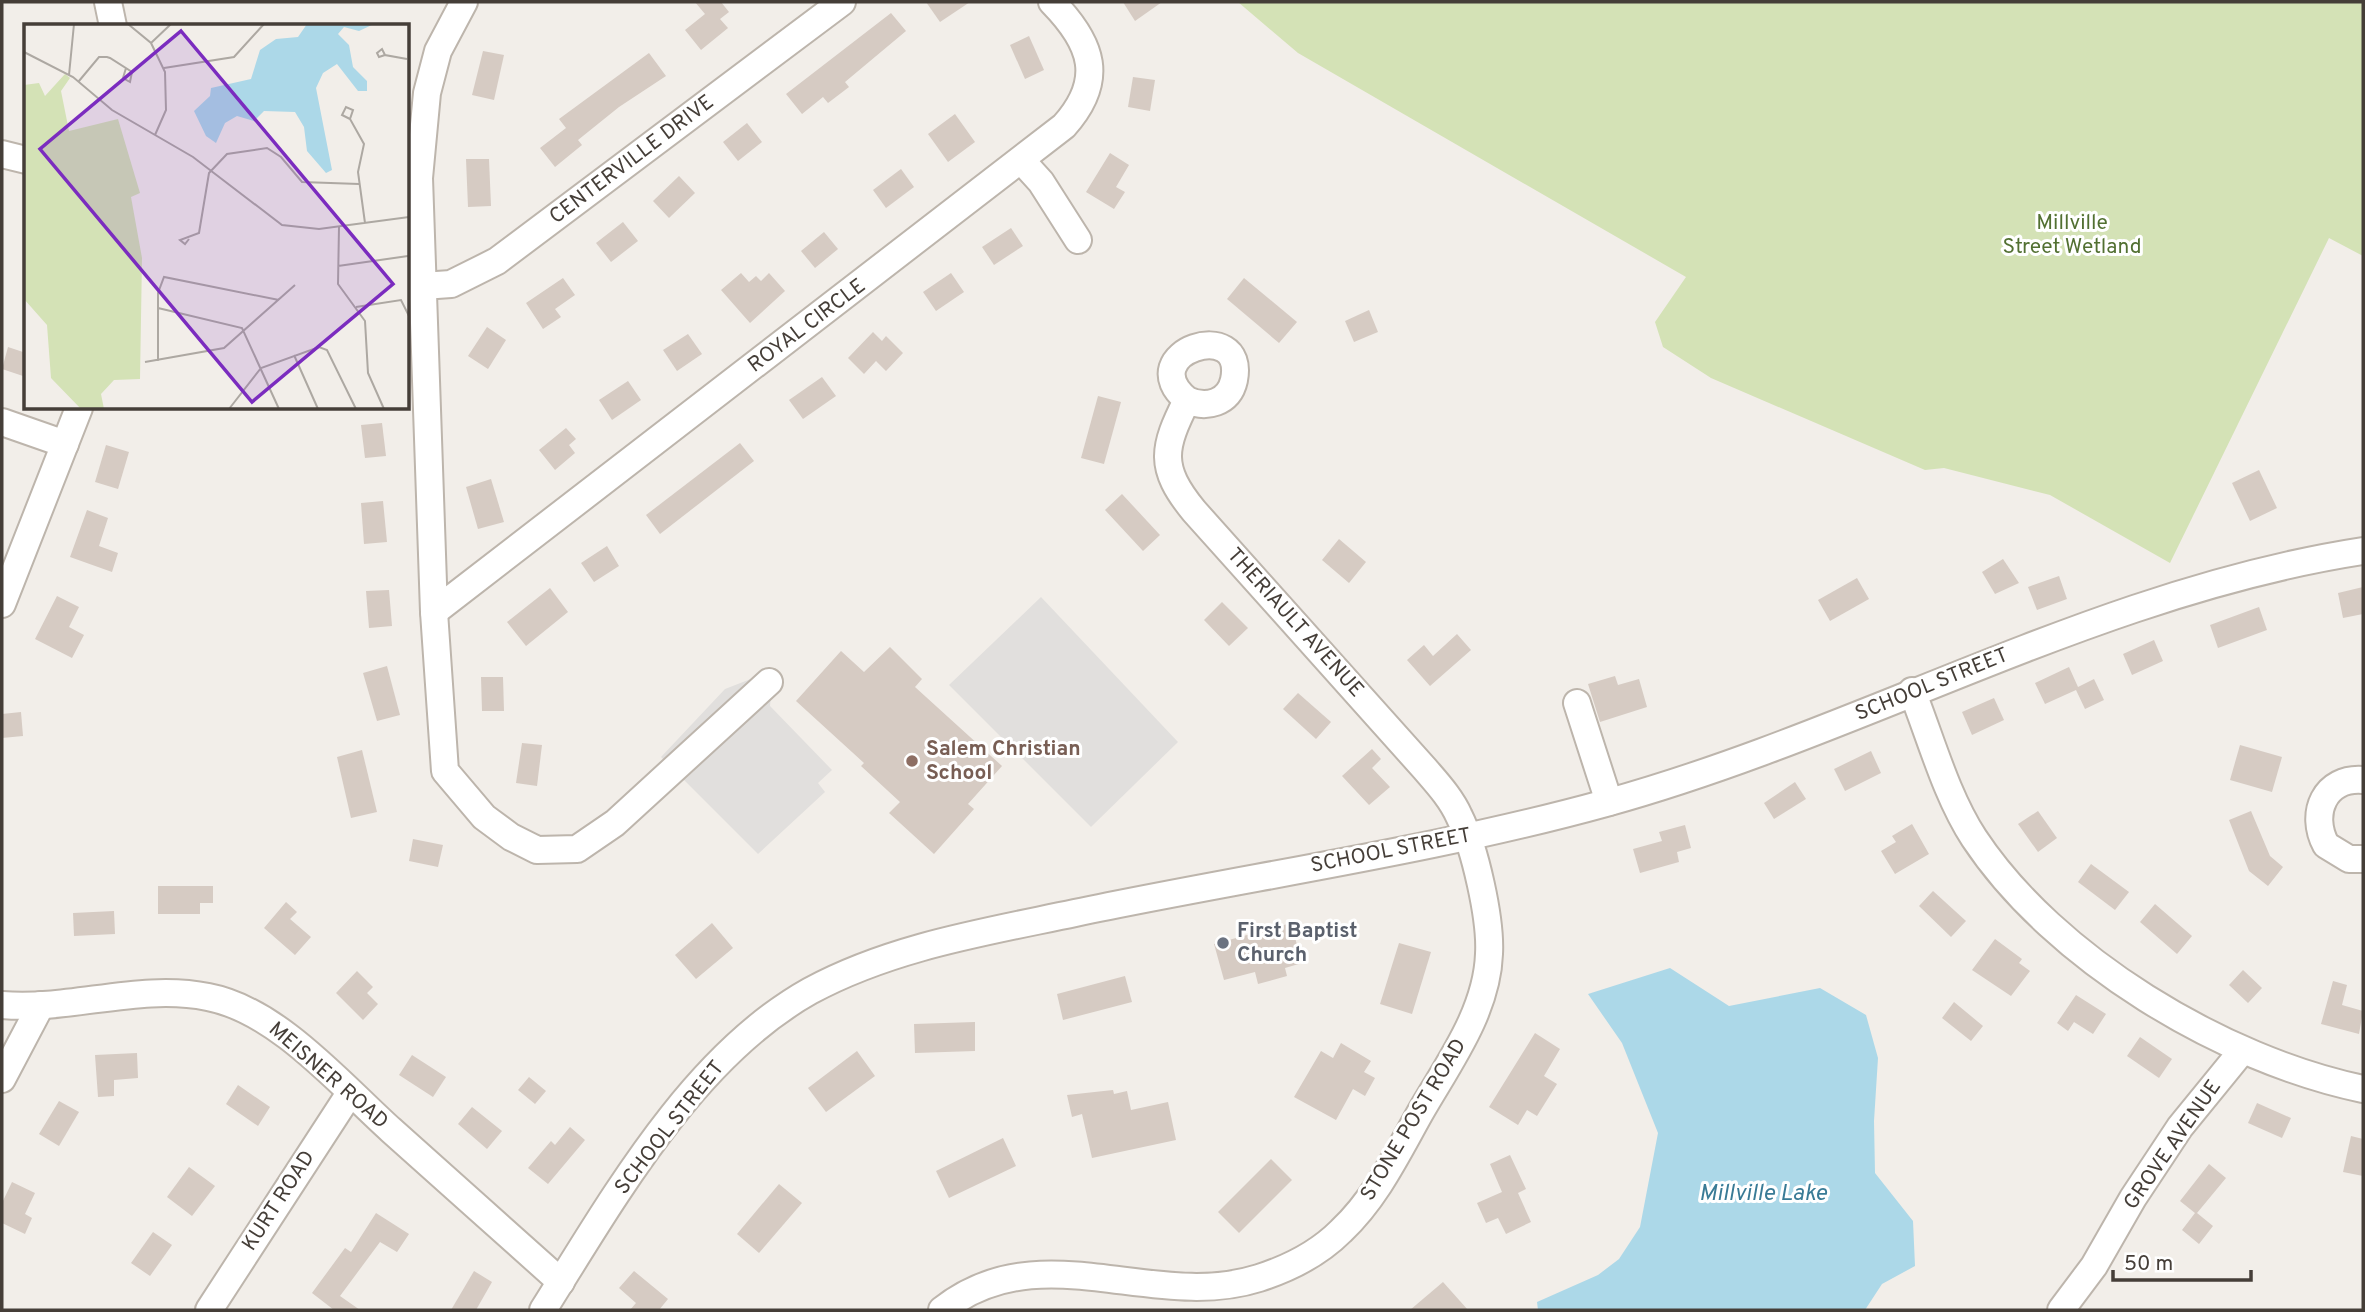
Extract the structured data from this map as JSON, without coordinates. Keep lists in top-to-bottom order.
{
  "streets": {
    "street": [
      "CENTERVILLE DRIVE",
      "ROYAL CIRCLE",
      "THERIAULT AVENUE",
      "SCHOOL STREET",
      "MEISNER ROAD",
      "STONE POST ROAD",
      "GROVE AVENUE",
      "KURT ROAD"
    ]
  },
  "crossings": [
    ["THERIAULT AVENUE", "SCHOOL STREET"],
    ["THERIAULT AVENUE", "STONE POST ROAD"],
    ["SCHOOL STREET", "MEISNER ROAD"],
    ["SCHOOL STREET", "STONE POST ROAD"],
    ["MEISNER ROAD", "KURT ROAD"]
  ],
  "water": ["Millville Lake"],
  "parks": ["Millville Street Wetland"],
  "places": ["Salem Christian School", "First Baptist Church"],
  "scale_bar": "50 m"
}
